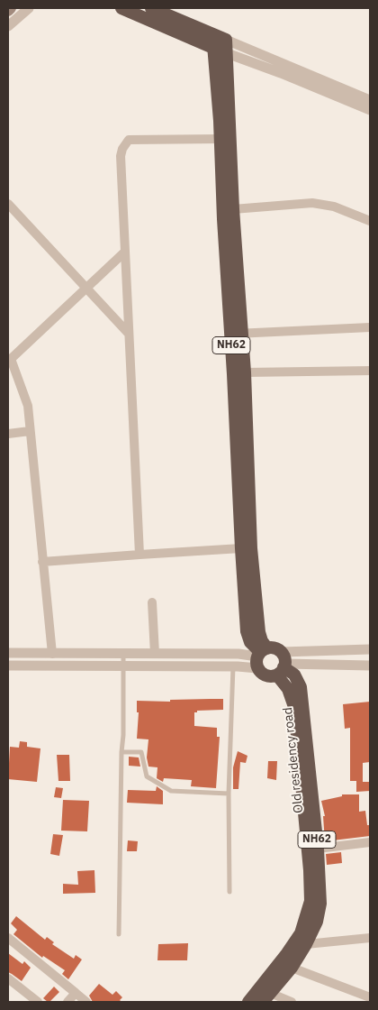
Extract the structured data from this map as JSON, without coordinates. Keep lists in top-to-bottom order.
{
  "streets": {
    "highway": ["NH62", "Old residency road"]
  }
}
